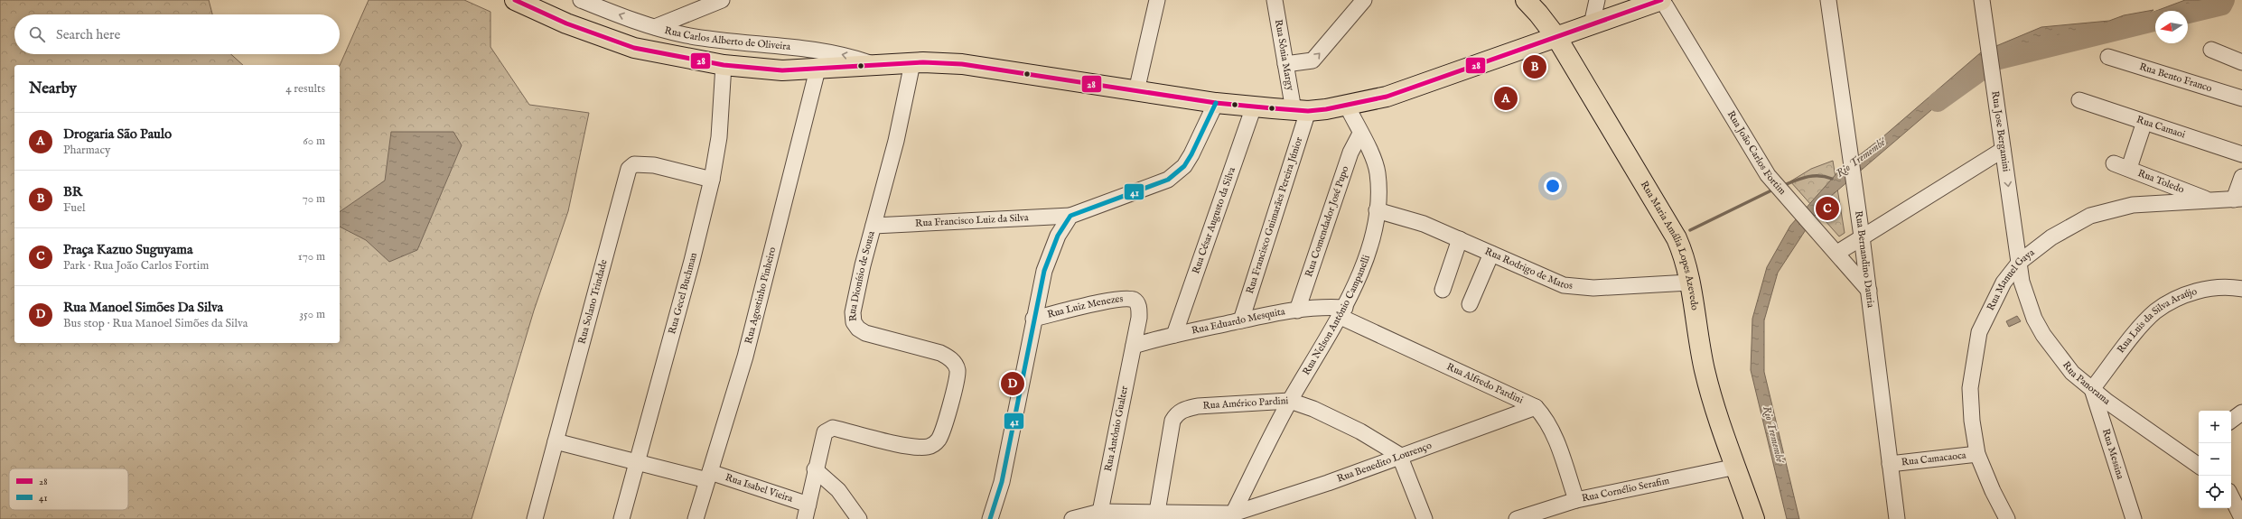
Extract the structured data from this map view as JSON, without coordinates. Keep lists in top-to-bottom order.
{
  "streets": {
    "main road": ["Rua Maria Amália Lopes Azevedo"],
    "street": [
      "Rua Carlos Alberto de Oliveira",
      "Rua Sônia Margy",
      "Rua Bento Franco",
      "Rua Camaoi",
      "Rua Jose Bergamini",
      "Rua João Carlos Fortim",
      "Rua Toledo",
      "Rua Francisco Guimarães Pereira Júnior",
      "Rua Francisco Luiz da Silva",
      "Rua César Augusto da Silva",
      "Rua Comendador José Pupo",
      "Rua Bernandino Dauria",
      "Rua Rodrigo de Matos",
      "Rua Dionísio de Sousa",
      "Rua Manuel Gaya",
      "Rua Gecel Buchman",
      "Rua Agostinho Pinheiro",
      "Rua Solano Trindade",
      "Rua Luiz Menezes",
      "Rua Nelson Antônio Campanelli",
      "Rua Eduardo Mesquita",
      "Rua Luis da Silva Araújo",
      "Rua Panorama",
      "Rua Alfredo Pardini",
      "Rua Américo Pardini",
      "Rua Antônio Gualter",
      "Rua Messina",
      "Rua Camacaoca",
      "Rua Benedito Lourenço",
      "Rua Isabel Vieira",
      "Rua Cornélio Serafim"
    ]
  },
  "crossings": [
    ["Rua Sônia Margy", "Rua Francisco Guimarães Pereira Júnior"],
    ["Rua Jose Bergamini", "Rua Manuel Gaya"],
    ["Rua Jose Bergamini", "Rua Panorama"],
    ["Rua João Carlos Fortim", "Rua Bernandino Dauria"],
    ["Rua Toledo", "Rua Manuel Gaya"],
    ["Rua Francisco Guimarães Pereira Júnior", "Rua Eduardo Mesquita"],
    ["Rua Francisco Luiz da Silva", "Rua Dionísio de Sousa"],
    ["Rua César Augusto da Silva", "Rua Eduardo Mesquita"],
    ["Rua Comendador José Pupo", "Rua Nelson Antônio Campanelli"],
    ["Rua Comendador José Pupo", "Rua Eduardo Mesquita"],
    ["Rua Maria Amália Lopes Azevedo", "Rua Rodrigo de Matos"],
    ["Rua Maria Amália Lopes Azevedo", "Rua Cornélio Serafim"],
    ["Rua Bernandino Dauria", "Rua Camacaoca"],
    ["Rua Rodrigo de Matos", "Rua Nelson Antônio Campanelli"],
    ["Rua Manuel Gaya", "Rua Panorama"],
    ["Rua Manuel Gaya", "Rua Camacaoca"],
    ["Rua Gecel Buchman", "Rua Solano Trindade"],
    ["Rua Gecel Buchman", "Rua Isabel Vieira"],
    ["Rua Agostinho Pinheiro", "Rua Isabel Vieira"],
    ["Rua Solano Trindade", "Rua Isabel Vieira"],
    ["Rua Luiz Menezes", "Rua Eduardo Mesquita"],
    ["Rua Luiz Menezes", "Rua Antônio Gualter"],
    ["Rua Nelson Antônio Campanelli", "Rua Eduardo Mesquita"],
    ["Rua Nelson Antônio Campanelli", "Rua Alfredo Pardini"],
    ["Rua Nelson Antônio Campanelli", "Rua Américo Pardini"],
    ["Rua Nelson Antônio Campanelli", "Rua Benedito Lourenço"],
    ["Rua Eduardo Mesquita", "Rua Alfredo Pardini"],
    ["Rua Eduardo Mesquita", "Rua Antônio Gualter"],
    ["Rua Luis da Silva Araújo", "Rua Panorama"],
    ["Rua Luis da Silva Araújo", "Rua Messina"],
    ["Rua Panorama", "Rua Messina"],
    ["Rua Alfredo Pardini", "Rua Benedito Lourenço"],
    ["Rua Alfredo Pardini", "Rua Cornélio Serafim"],
    ["Rua Américo Pardini", "Rua Benedito Lourenço"],
    ["Rua Antônio Gualter", "Rua Benedito Lourenço"]
  ],
  "one_way": ["Rua Carlos Alberto de Oliveira", "Rua Jose Bergamini"],
  "water": ["Rio Tremembé"],
  "lines": ["transit line 28", "transit line 41"],
  "legend": ["28", "41"],
  "north": "left",
  "page": {
    "search": "Search here",
    "pins": [
      "B",
      "A",
      "C",
      "D"
    ],
    "heading": ["Nearby", "4 results"],
    "list": [
      {
        "mark": "A",
        "name": "Drogaria São Paulo",
        "note": "Pharmacy",
        "value": "60 m"
      },
      {
        "mark": "B",
        "name": "BR",
        "note": "Fuel",
        "value": "70 m"
      },
      {
        "mark": "C",
        "name": "Praça Kazuo Suguyama",
        "note": "Park · Rua João Carlos Fortim",
        "value": "170 m"
      },
      {
        "mark": "D",
        "name": "Rua Manoel Simões Da Silva",
        "note": "Bus stop · Rua Manoel Simões da Silva",
        "value": "350 m"
      }
    ],
    "map_buttons": ["+", "−"]
  }
}
